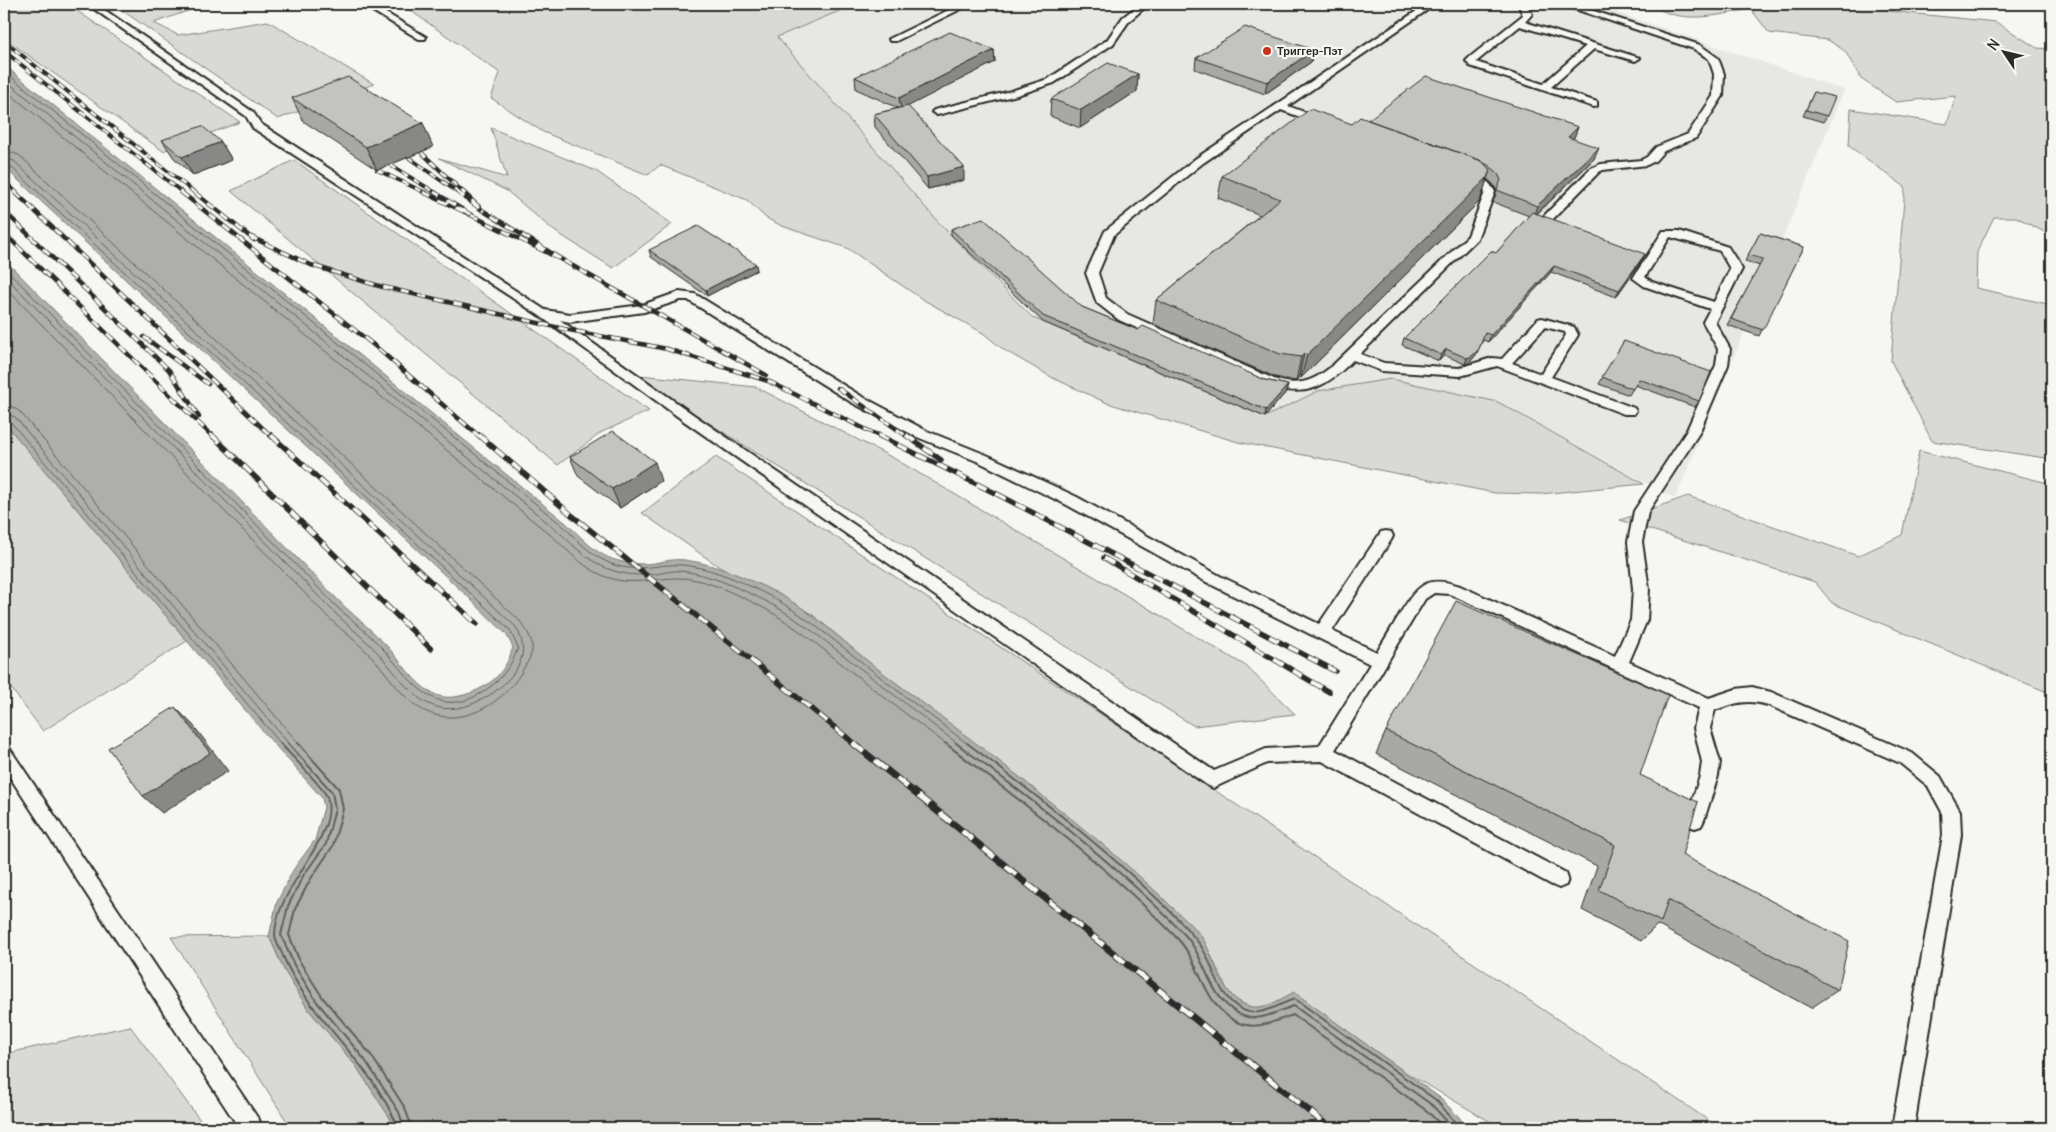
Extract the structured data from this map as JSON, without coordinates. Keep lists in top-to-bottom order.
{
  "places": ["Триггер-Пэт"],
  "north": "top left"
}
